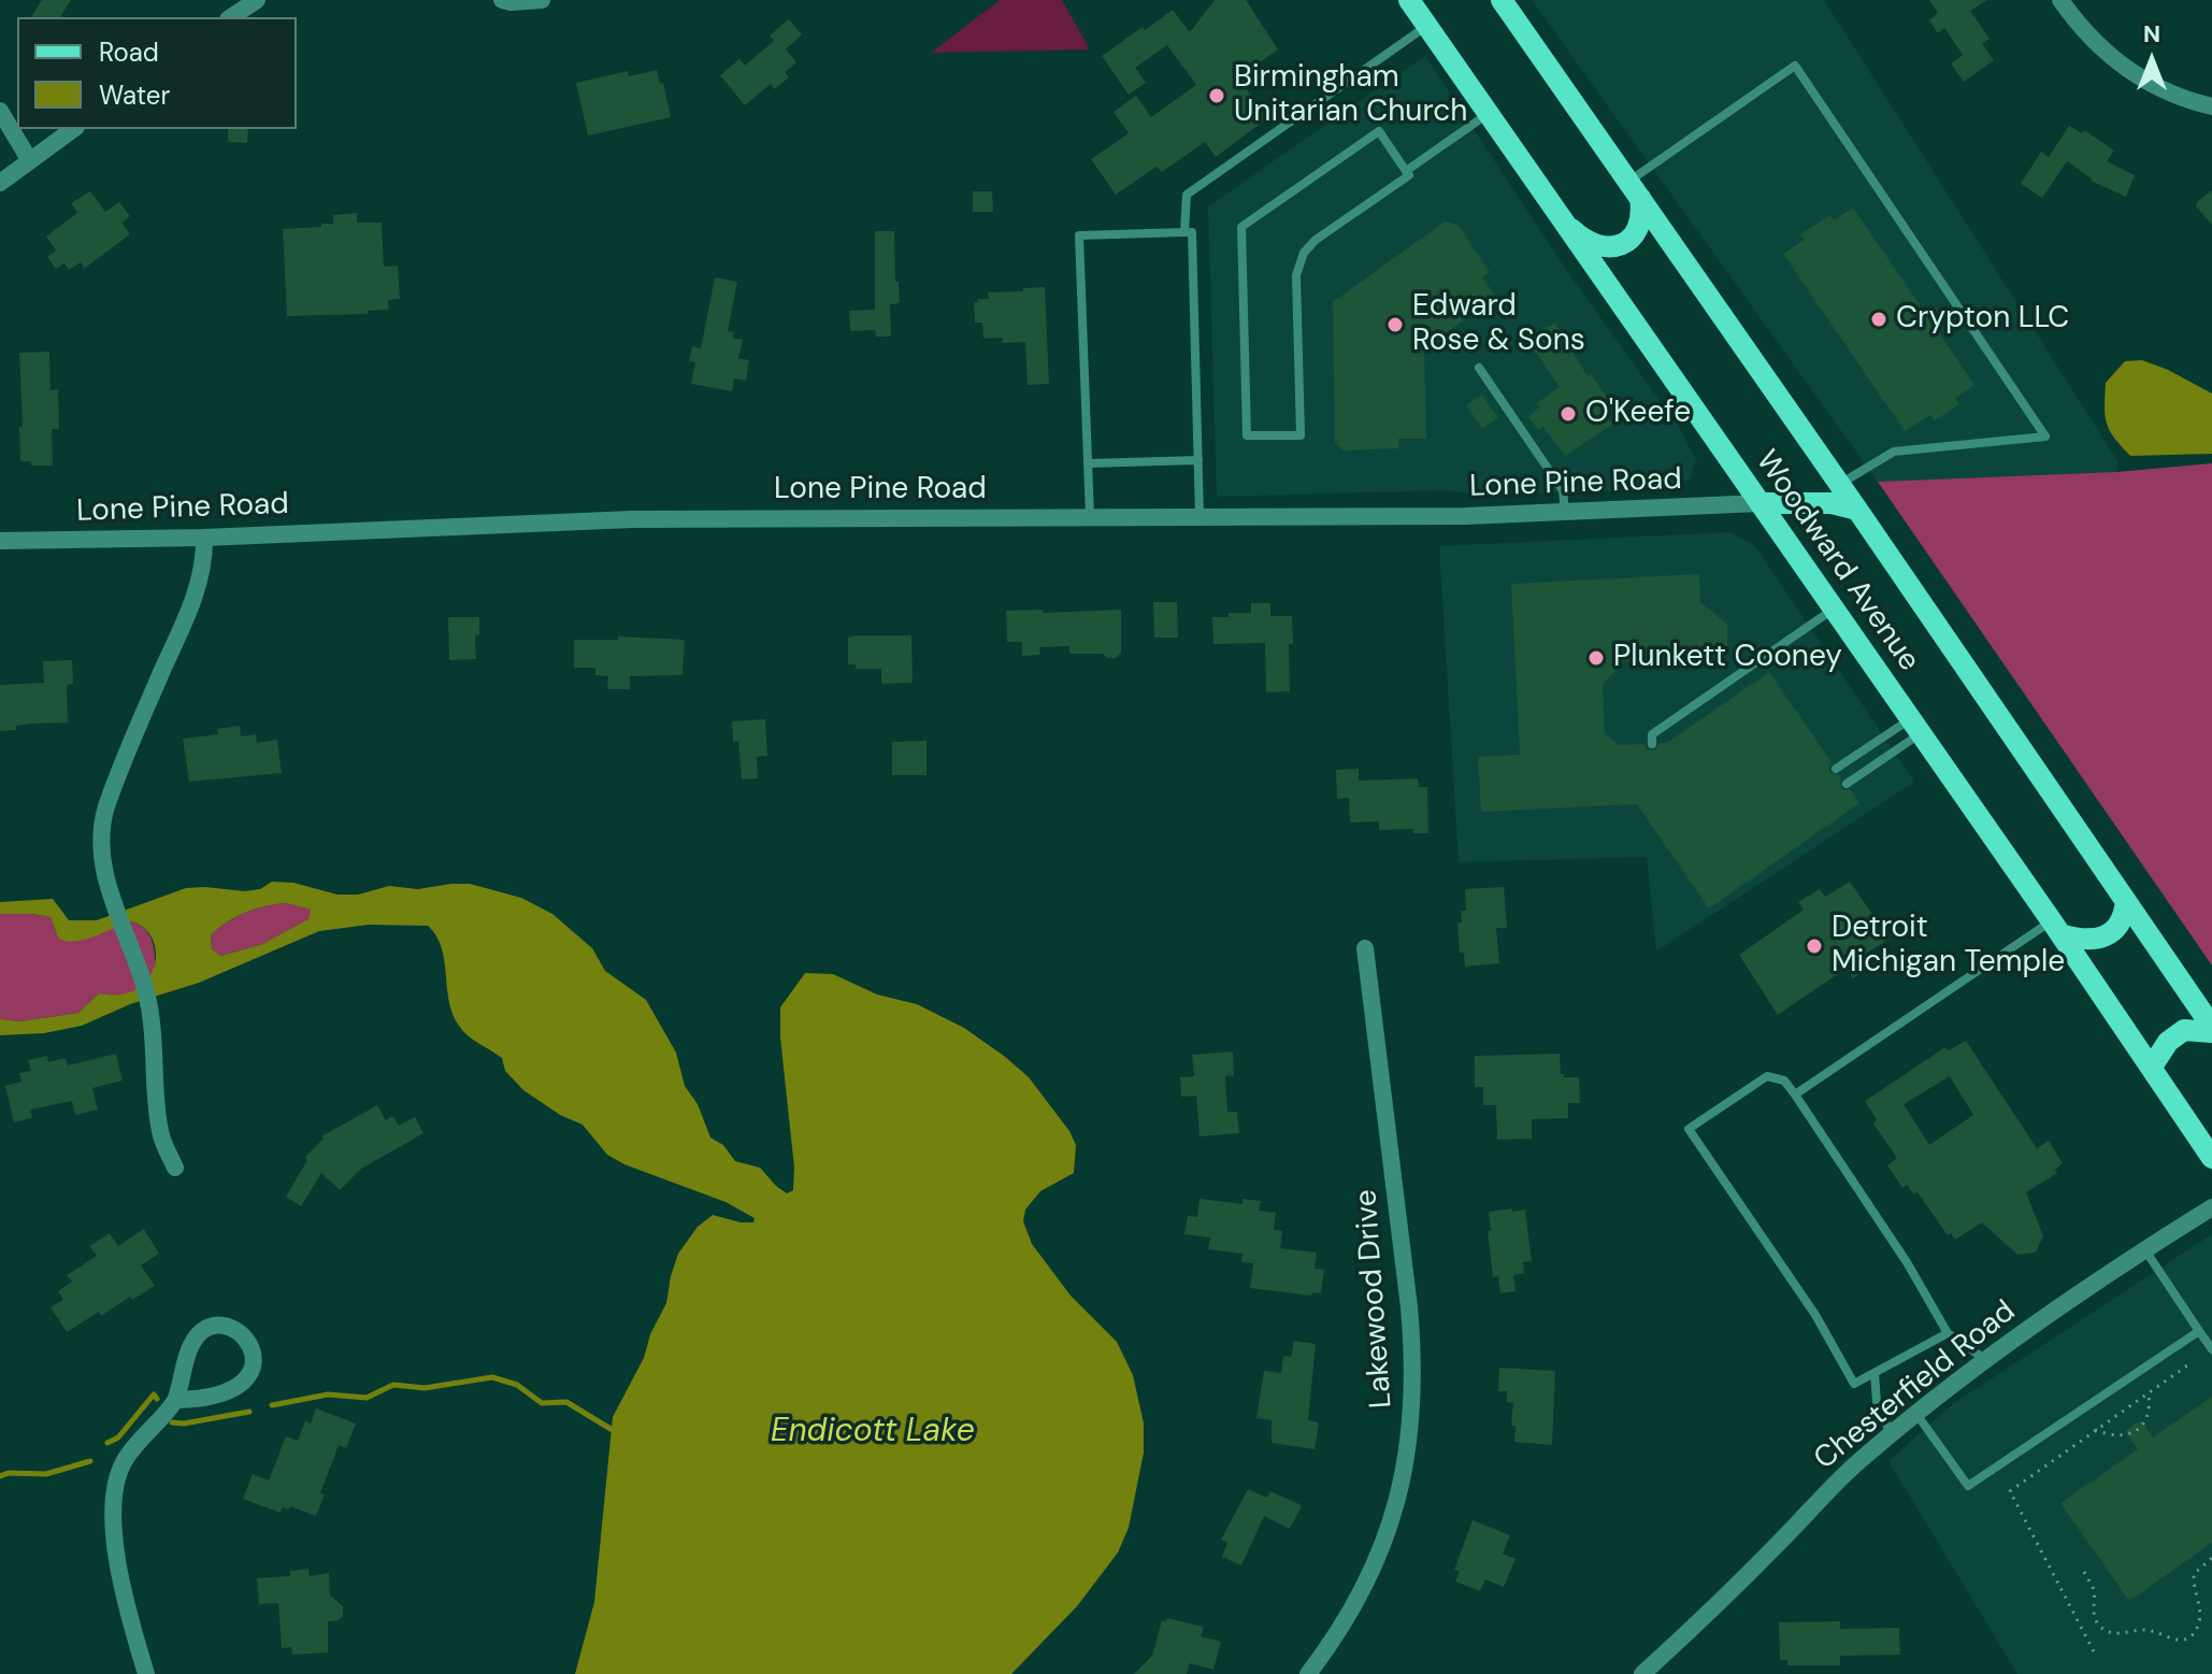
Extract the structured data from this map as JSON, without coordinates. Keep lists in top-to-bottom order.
{
  "streets": {
    "main road": ["Woodward Avenue"],
    "street": ["Lone Pine Road", "Lakewood Drive", "Chesterfield Road"]
  },
  "crossings": [
    ["Lone Pine Road", "Woodward Avenue"]
  ],
  "water": ["Endicott Lake"],
  "places": [
    "Birmingham Unitarian Church",
    "Crypton LLC",
    "Edward Rose & Sons",
    "O'Keefe",
    "Plunkett Cooney",
    "Detroit Michigan Temple"
  ],
  "legend": ["Road", "Water"],
  "north": "top"
}
